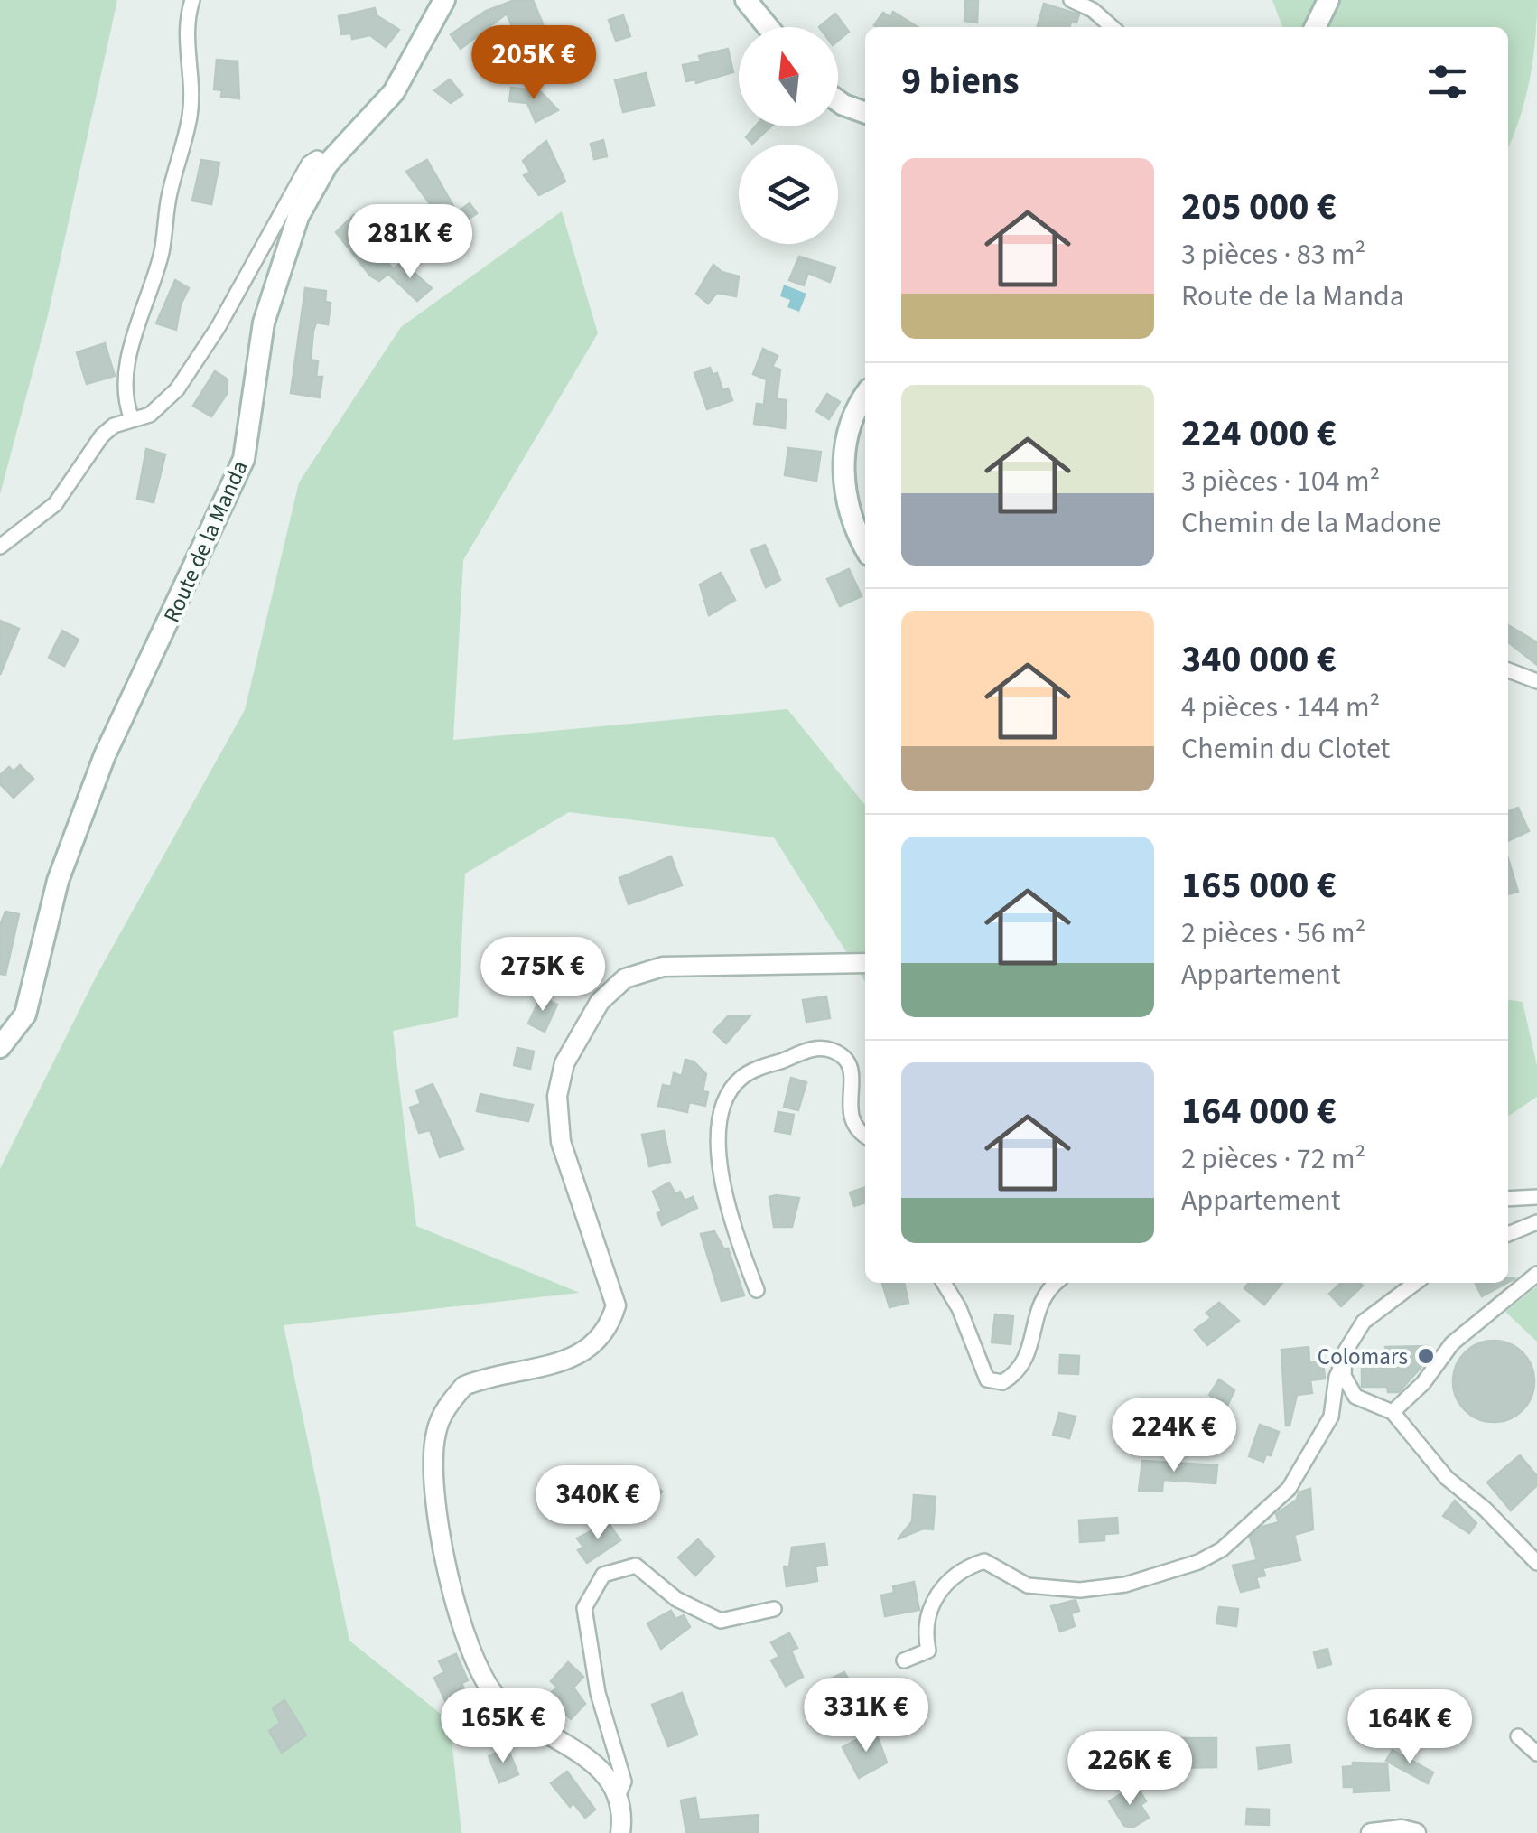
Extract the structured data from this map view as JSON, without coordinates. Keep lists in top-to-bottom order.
{
  "streets": {
    "main road": ["Route de la Manda"]
  },
  "places": ["Colomars"],
  "north": "top",
  "page": {
    "price": [
      "205K €",
      "281K €",
      "275K €",
      "224K €",
      "340K €",
      "331K €",
      "165K €",
      "164K €",
      "226K €"
    ],
    "heading": "9 biens",
    "list": [
      {
        "name": "205 000 €",
        "note": "3 pièces · 83 m² · Route de la Manda"
      },
      {
        "name": "224 000 €",
        "note": "3 pièces · 104 m² · Chemin de la Madone"
      },
      {
        "name": "340 000 €",
        "note": "4 pièces · 144 m² · Chemin du Clotet"
      },
      {
        "name": "165 000 €",
        "note": "2 pièces · 56 m² · Appartement"
      },
      {
        "name": "164 000 €",
        "note": "2 pièces · 72 m² · Appartement"
      }
    ]
  }
}
